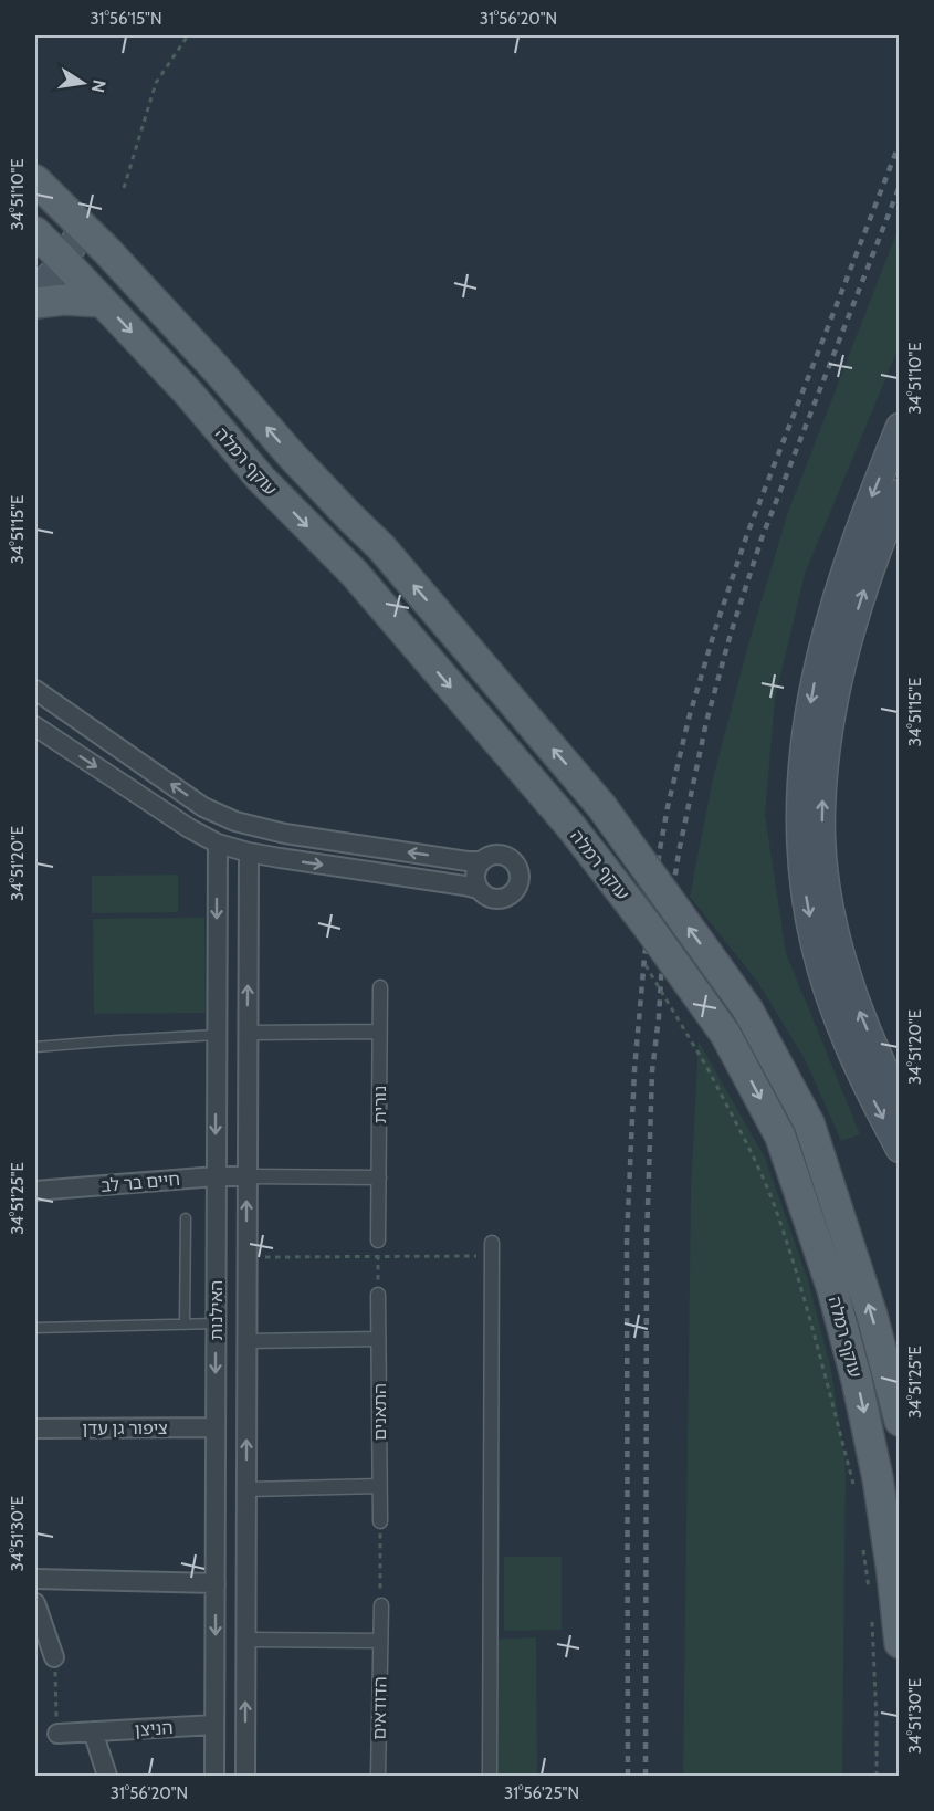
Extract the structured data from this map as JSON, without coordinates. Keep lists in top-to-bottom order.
{
  "streets": {
    "main road": ["עוקף רמלה"],
    "street": [
      "נורית",
      "חיים בר לב",
      "האילנות",
      "התאנים",
      "ציפור גן עדן",
      "הדודאים",
      "הניצן"
    ]
  },
  "crossings": [
    ["חיים בר לב", "האילנות"],
    ["האילנות", "ציפור גן עדן"],
    ["האילנות", "הניצן"]
  ],
  "north": "right",
  "coordinates": [
    "31°56'15\"N",
    "31°56'20\"N",
    "34°51'10\"E",
    "34°51'15\"E",
    "34°51'20\"E",
    "34°51'25\"E",
    "34°51'30\"E",
    "31°56'25\"N"
  ]
}
